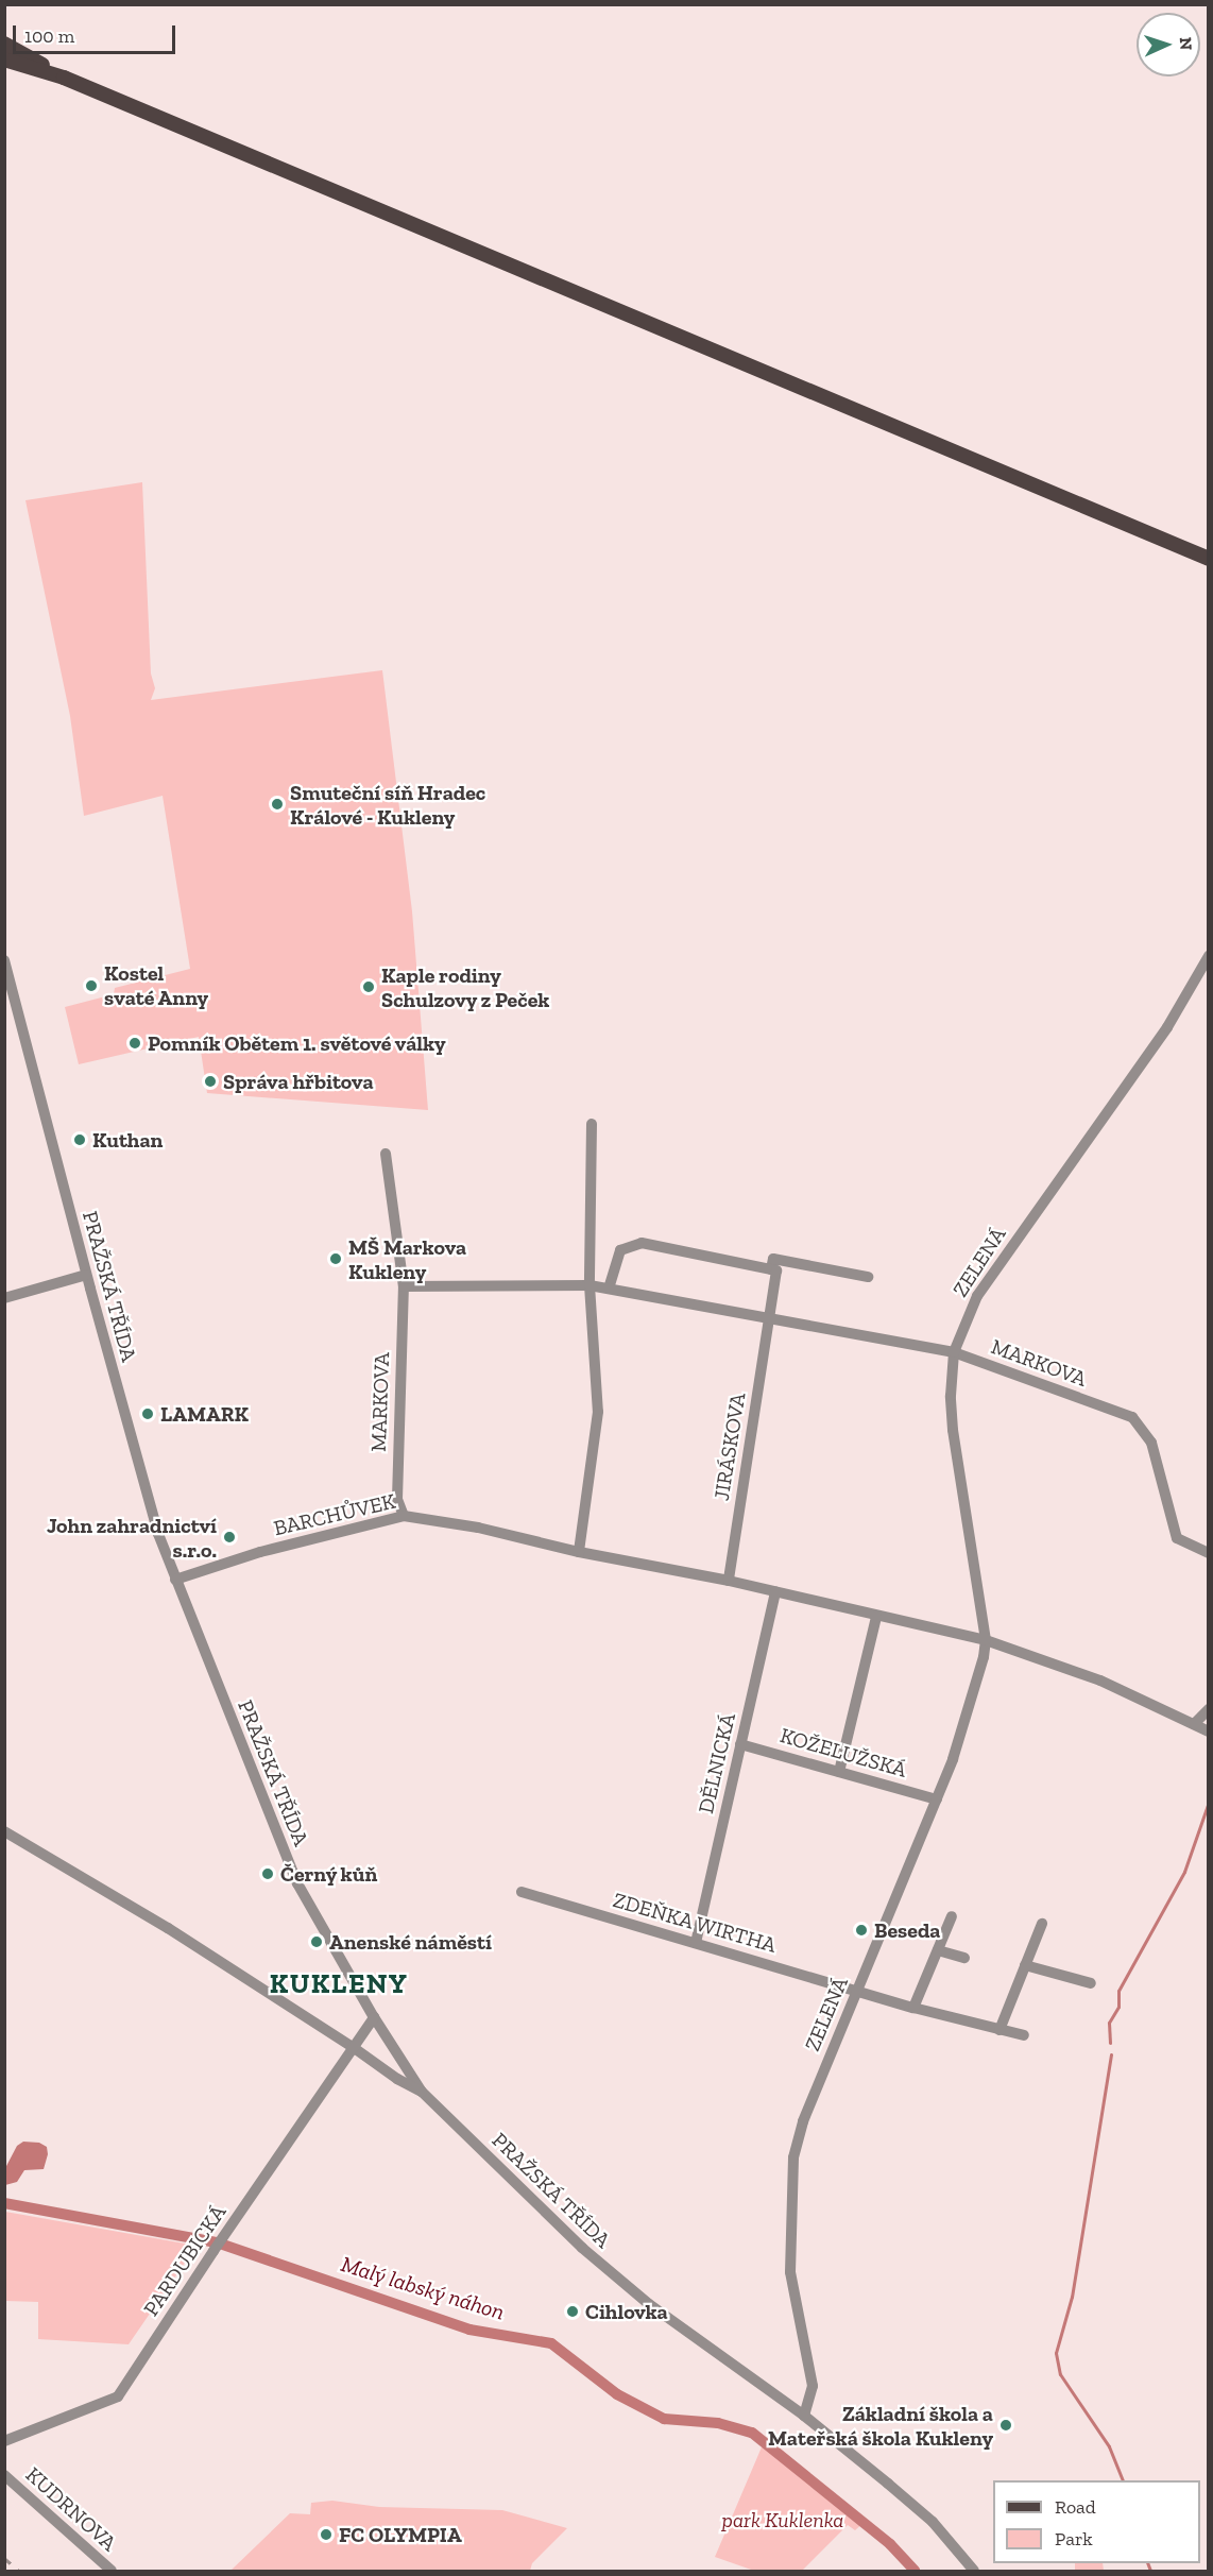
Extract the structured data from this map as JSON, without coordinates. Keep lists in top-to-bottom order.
{
  "streets": {
    "street": [
      "ZELENÁ",
      "PRAŽSKÁ TŘÍDA",
      "MARKOVA",
      "JIRÁSKOVA",
      "BARCHŮVEK",
      "KOŽELUŽSKÁ",
      "DĚLNICKÁ",
      "ZDEŇKA WIRTHA",
      "PARDUBICKÁ",
      "KUDRNOVA"
    ]
  },
  "crossings": [
    ["ZELENÁ", "PRAŽSKÁ TŘÍDA"],
    ["ZELENÁ", "MARKOVA"],
    ["ZELENÁ", "KOŽELUŽSKÁ"],
    ["ZELENÁ", "ZDEŇKA WIRTHA"],
    ["PRAŽSKÁ TŘÍDA", "BARCHŮVEK"],
    ["PRAŽSKÁ TŘÍDA", "PARDUBICKÁ"],
    ["MARKOVA", "JIRÁSKOVA"],
    ["MARKOVA", "BARCHŮVEK"],
    ["KOŽELUŽSKÁ", "DĚLNICKÁ"],
    ["DĚLNICKÁ", "ZDEŇKA WIRTHA"]
  ],
  "districts": ["KUKLENY"],
  "water": ["Malý labský náhon"],
  "parks": ["park Kuklenka"],
  "places": [
    "Smuteční síň Hradec Králové - Kukleny",
    "Kostel svaté Anny",
    "Kaple rodiny Schulzovy z Peček",
    "Pomník Obětem 1. světové války",
    "Správa hřbitova",
    "Kuthan",
    "MŠ Markova Kukleny",
    "LAMARK",
    "John zahradnictví s.r.o.",
    "Černý kůň",
    "Beseda",
    "Anenské náměstí",
    "Cihlovka",
    "Základní škola a Mateřská škola Kukleny",
    "FC OLYMPIA"
  ],
  "legend": ["Road", "Park"],
  "scale_bar": "100 m",
  "north": "right"
}
